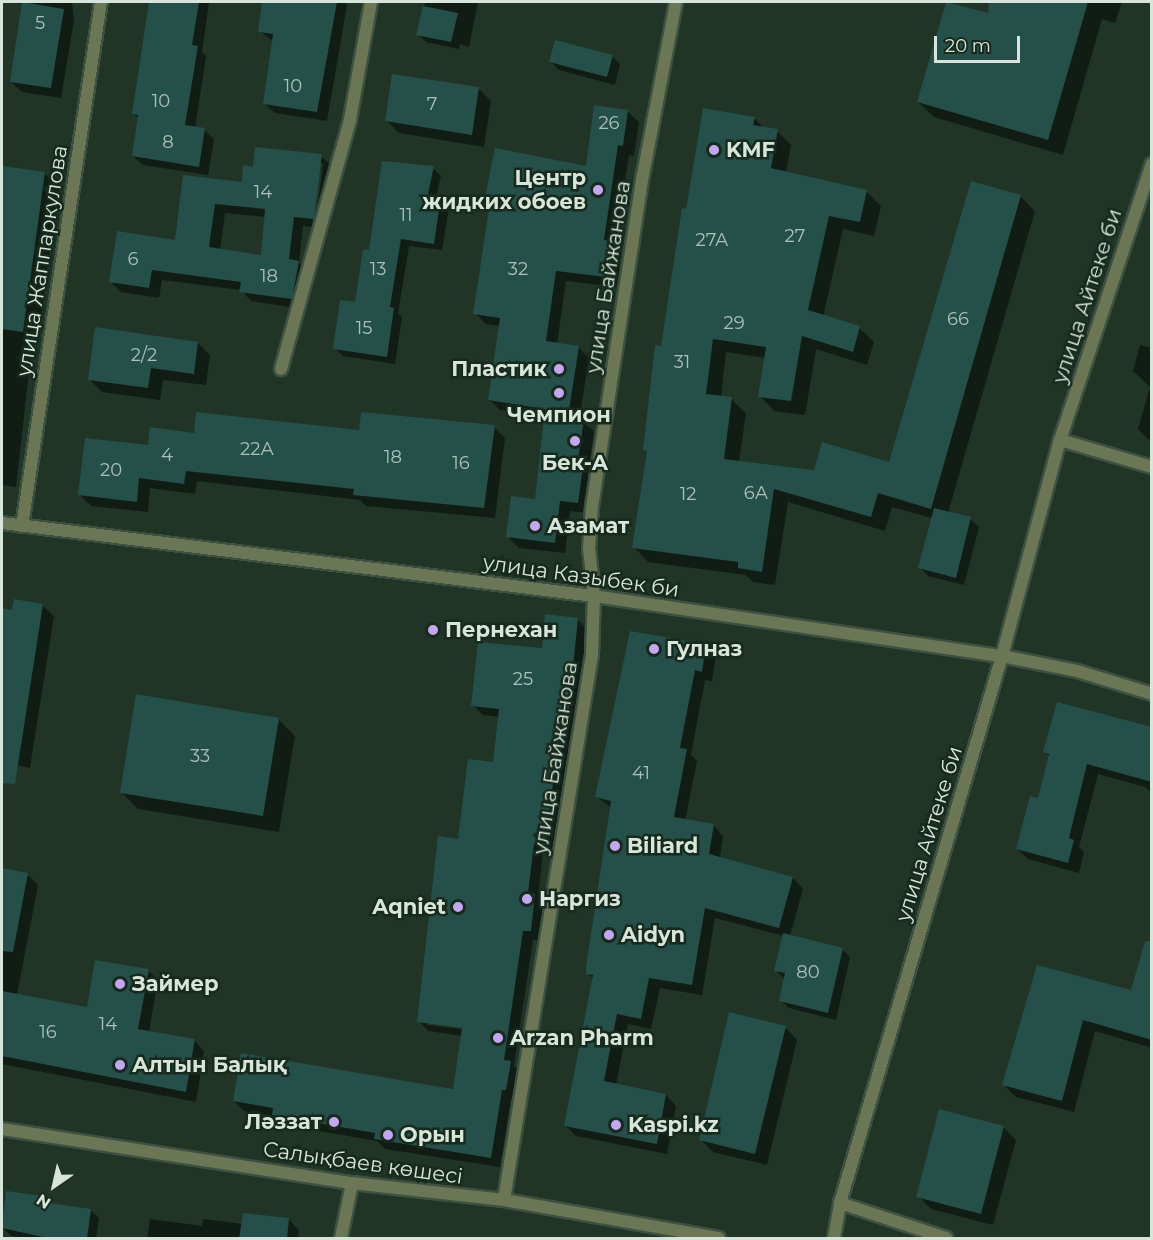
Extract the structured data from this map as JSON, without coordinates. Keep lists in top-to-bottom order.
{
  "streets": {
    "street": [
      "улица Жаппаркулова",
      "улица Байжанова",
      "улица Айтеке би",
      "улица Казыбек би",
      "Салықбаев көшесі"
    ]
  },
  "crossings": [
    ["улица Жаппаркулова", "улица Казыбек би"],
    ["улица Байжанова", "улица Казыбек би"],
    ["улица Байжанова", "Салықбаев көшесі"],
    ["улица Айтеке би", "улица Казыбек би"]
  ],
  "places": [
    "KMF",
    "Центр жидких обоев",
    "Пластик",
    "Чемпион",
    "Бек-А",
    "Азамат",
    "Пернехан",
    "Гулназ",
    "Biliard",
    "Наргиз",
    "Aqniet",
    "Aidyn",
    "Займер",
    "Arzan Pharm",
    "Алтын Балық",
    "Ләззат",
    "Kaspi.kz",
    "Орын"
  ],
  "house_numbers": [
    "5",
    "10",
    "10",
    "7",
    "26",
    "8",
    "14",
    "11",
    "27",
    "27А",
    "6",
    "13",
    "32",
    "18",
    "66",
    "29",
    "15",
    "2/2",
    "31",
    "22А",
    "4",
    "18",
    "16",
    "20",
    "6А",
    "12",
    "25",
    "33",
    "41",
    "80",
    "14",
    "16"
  ],
  "scale_bar": "20 m",
  "north": "bottom left"
}
